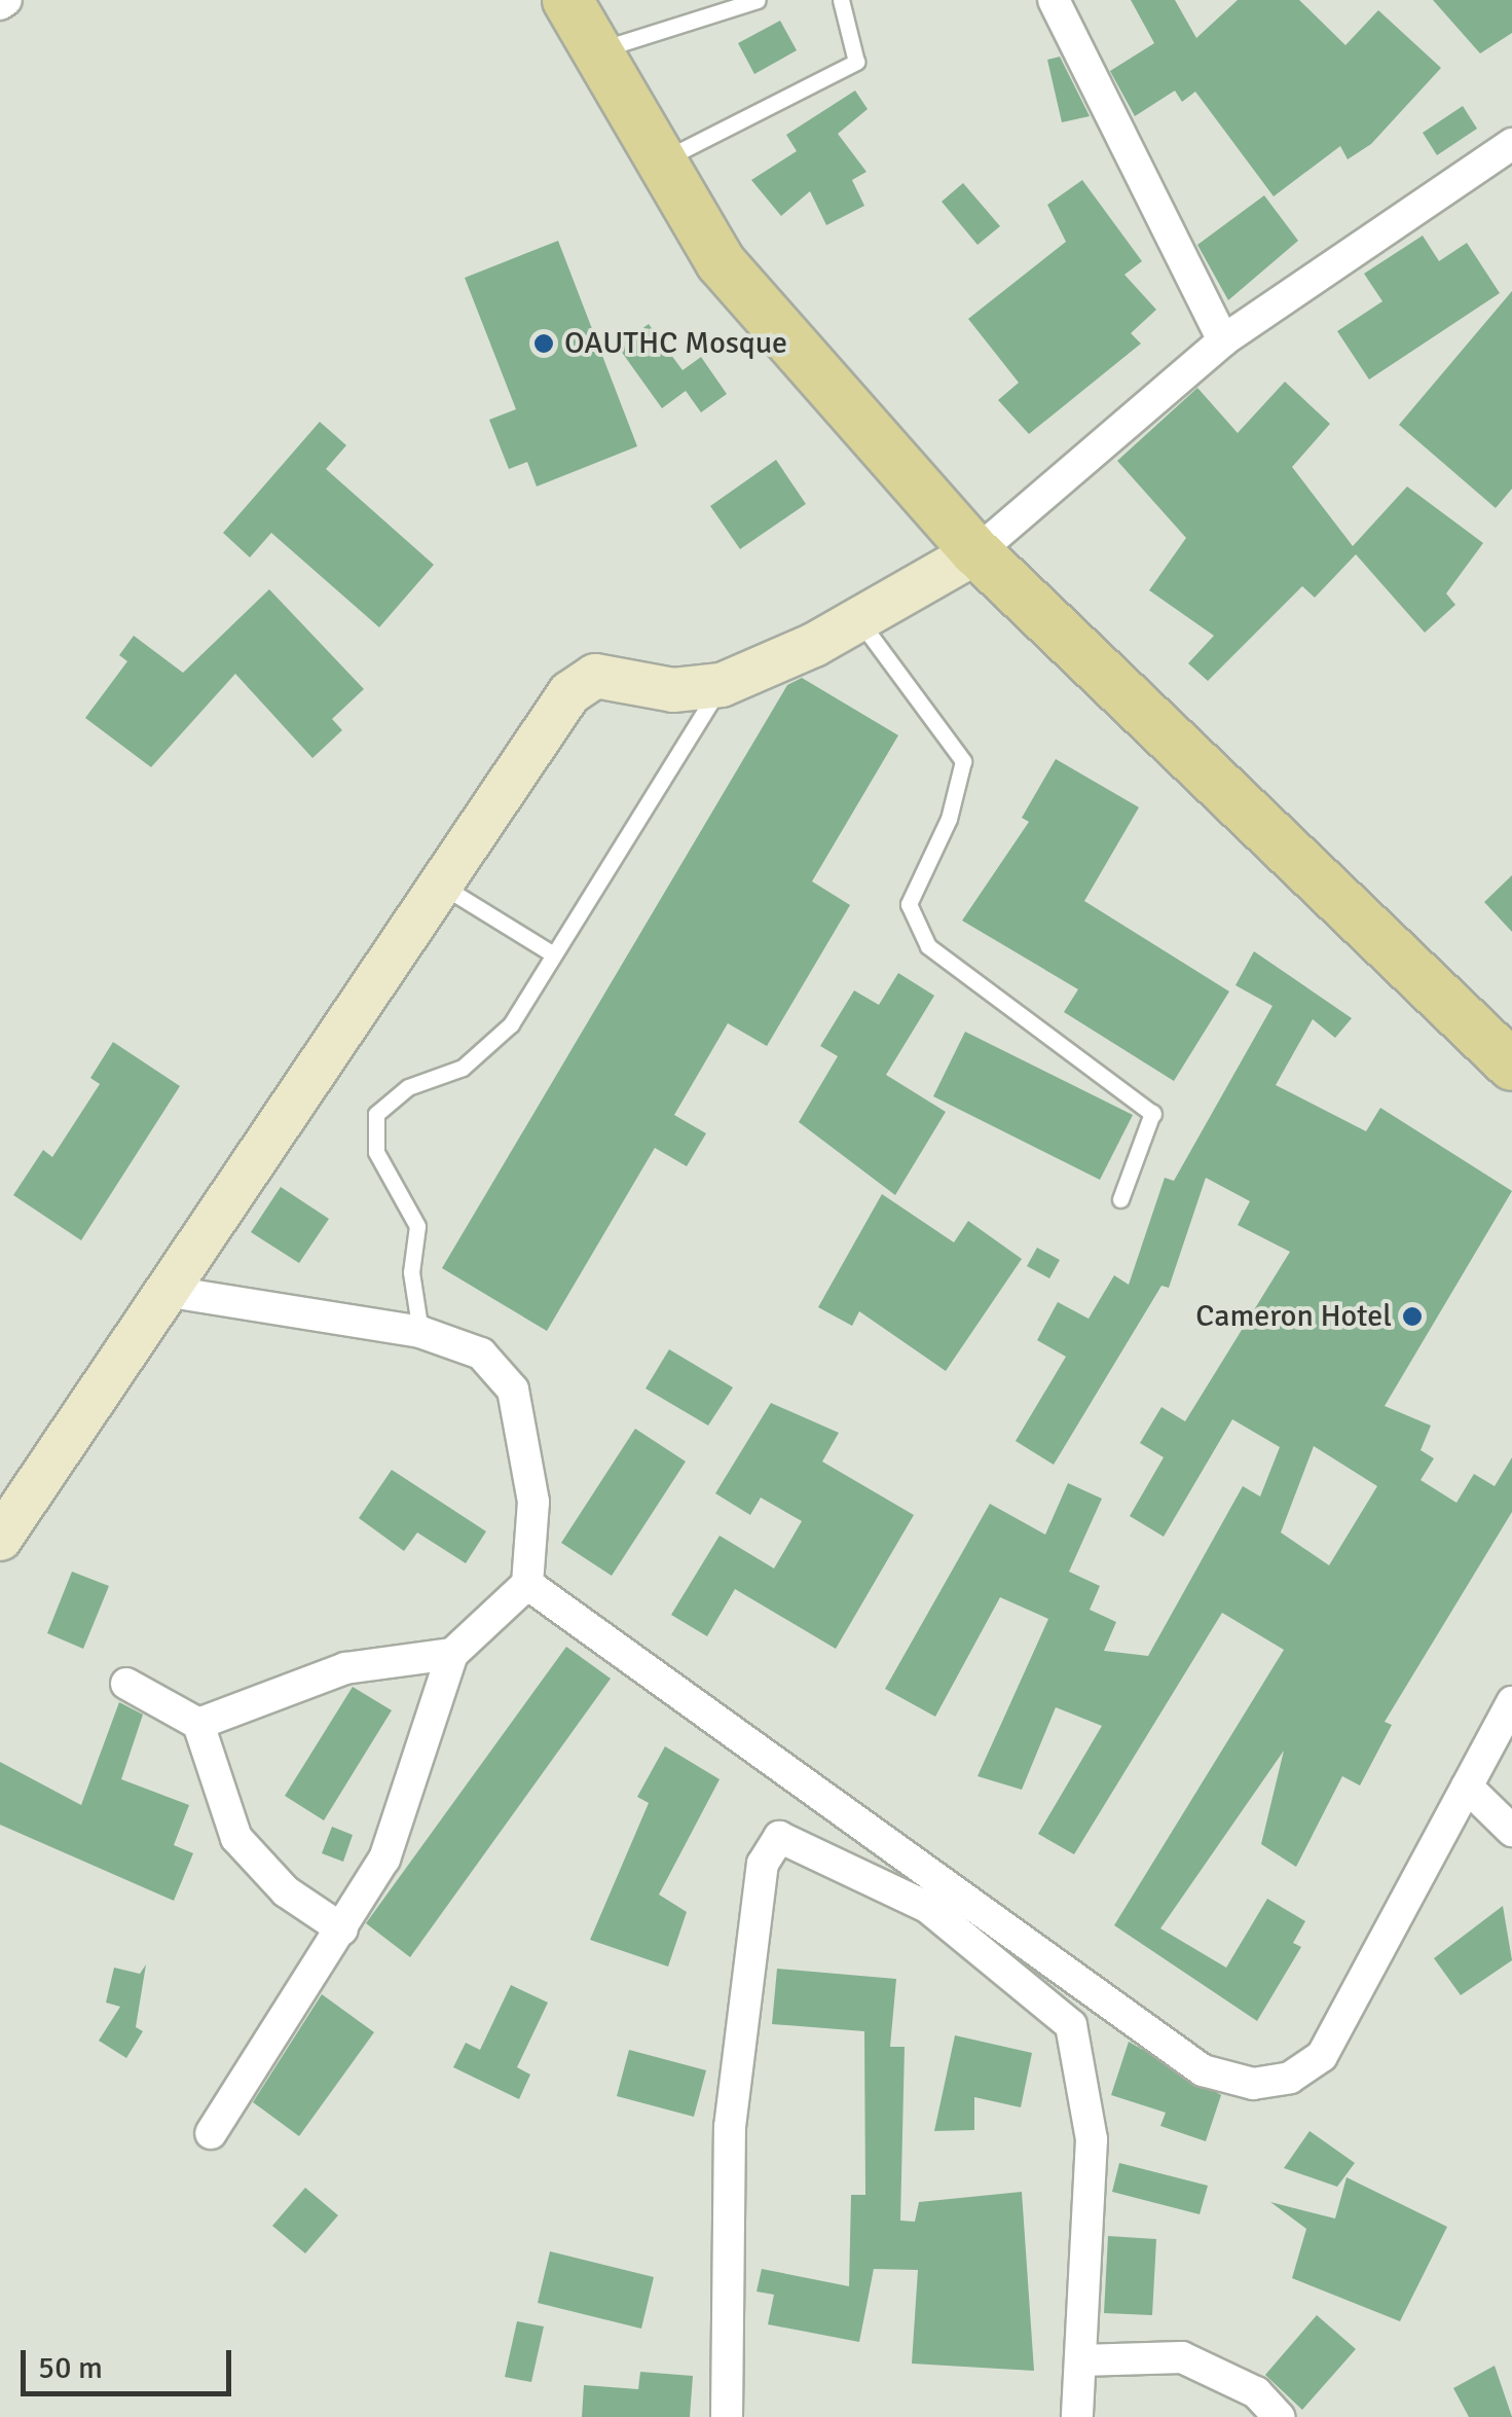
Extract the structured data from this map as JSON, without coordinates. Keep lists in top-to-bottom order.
{
  "places": ["OAUTHC Mosque", "Cameron Hotel"],
  "scale_bar": "50 m"
}
